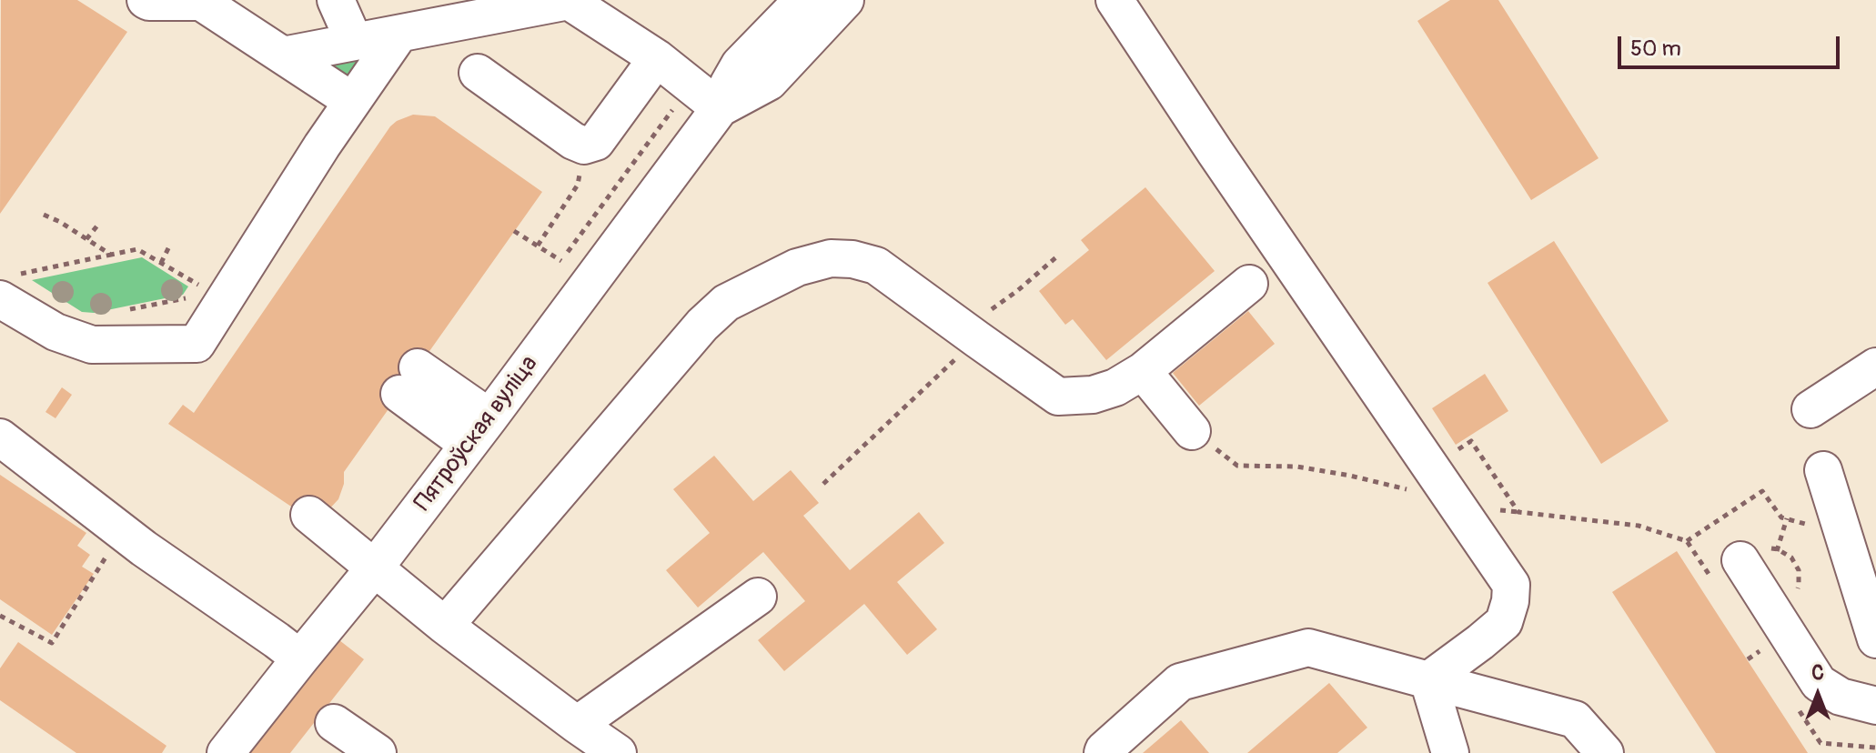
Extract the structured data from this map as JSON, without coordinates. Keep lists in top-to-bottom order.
{
  "streets": {
    "street": ["Пятроўская вуліца"]
  },
  "scale_bar": "50 m",
  "north": "top"
}
